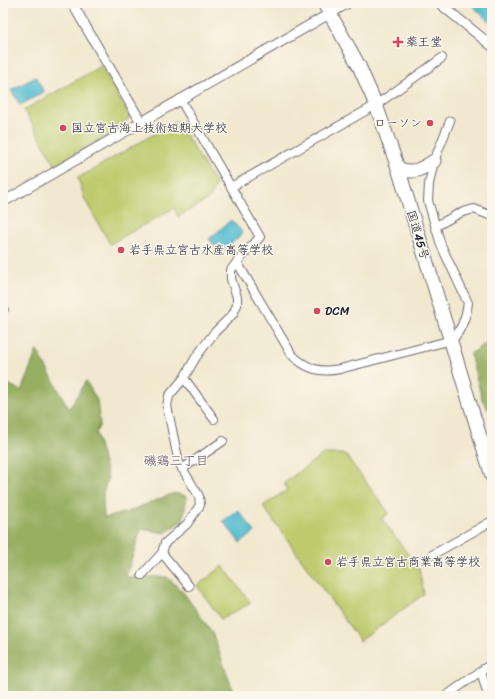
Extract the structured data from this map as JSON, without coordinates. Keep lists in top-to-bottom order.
{
  "streets": {
    "highway": ["国道45号"]
  },
  "districts": ["磯鶏三丁目"],
  "places": {
    "health": ["薬王堂"],
    "other": [
      "ローソン",
      "国立宮古海上技術短期大学校",
      "岩手県立宮古水産高等学校",
      "DCM",
      "岩手県立宮古商業高等学校"
    ]
  }
}
